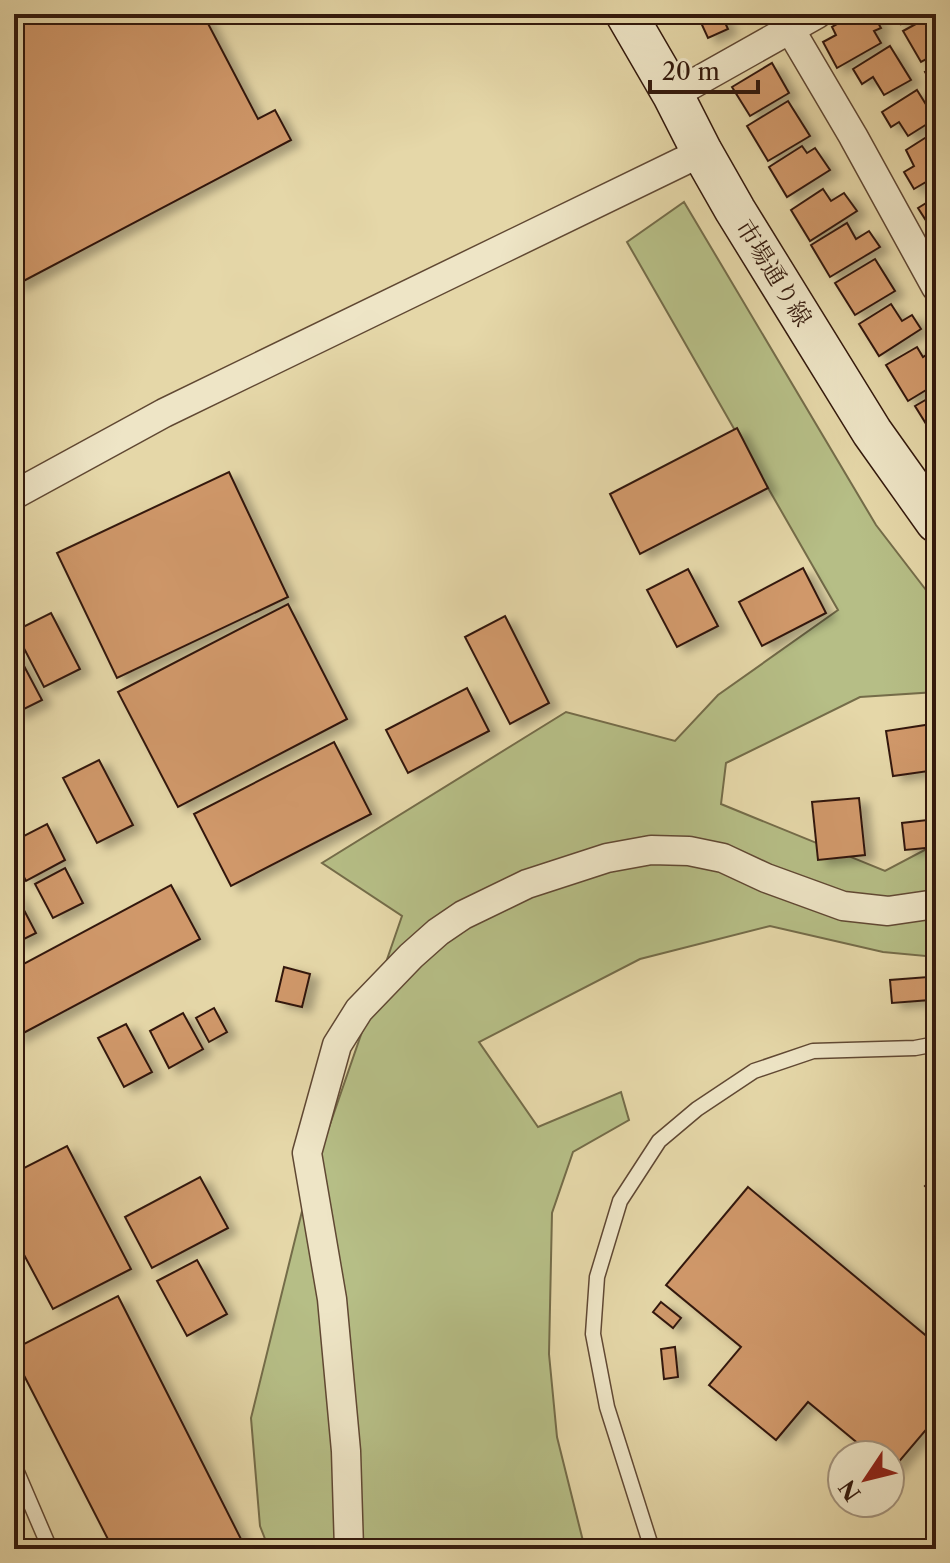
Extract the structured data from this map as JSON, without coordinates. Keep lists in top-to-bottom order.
{
  "streets": {
    "street": ["市場通り線"]
  },
  "scale_bar": "20 m",
  "north": "bottom left"
}
